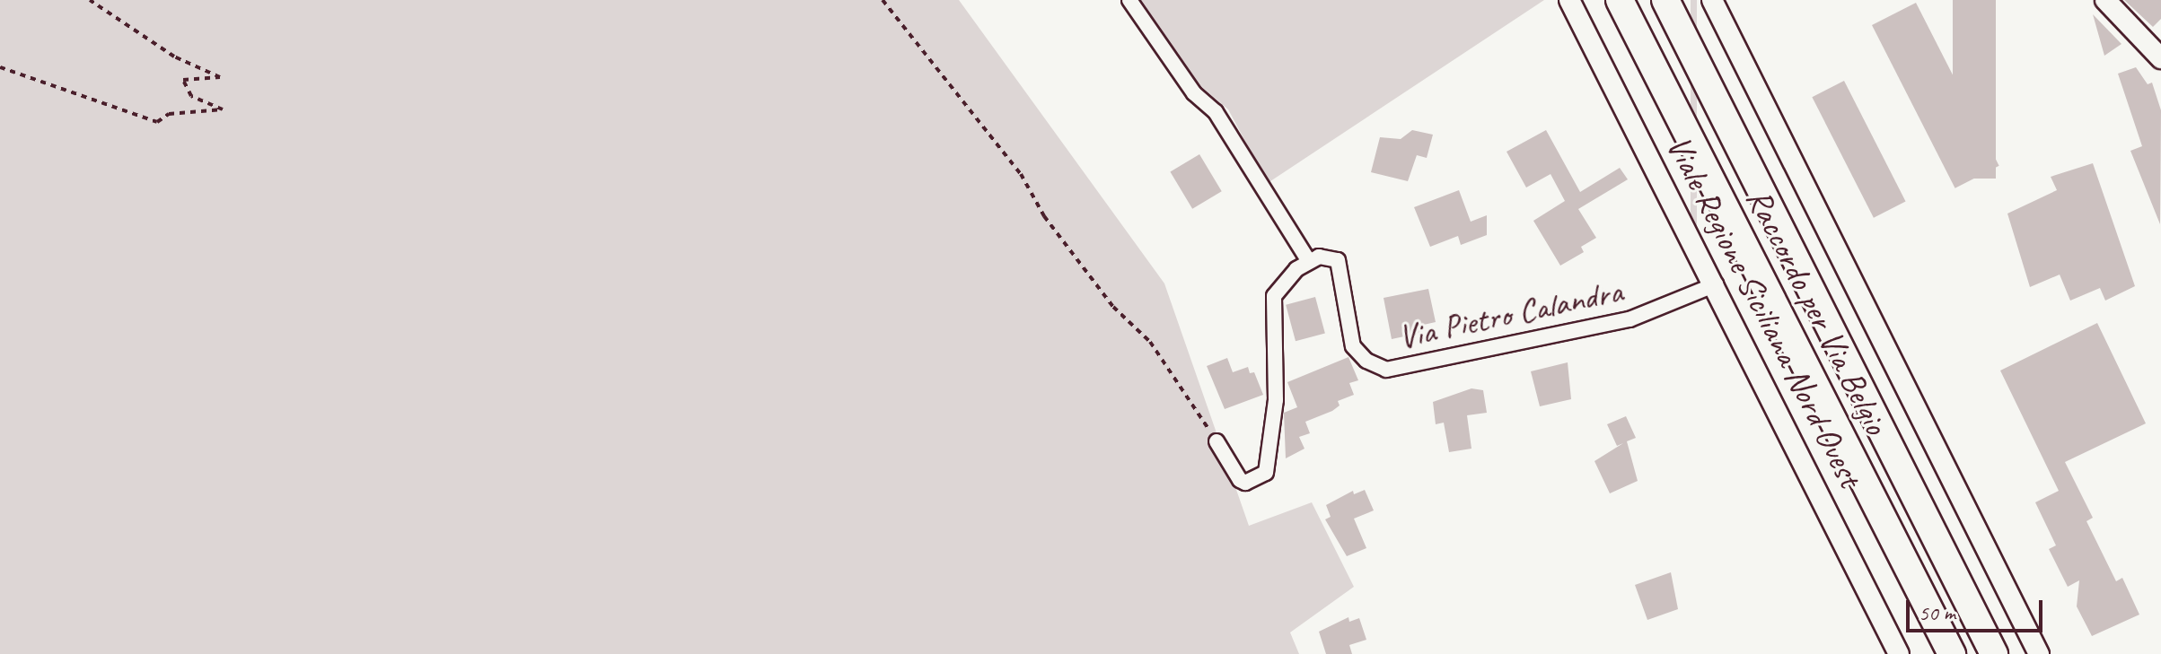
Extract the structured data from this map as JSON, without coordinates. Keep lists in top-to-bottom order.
{
  "streets": {
    "highway": ["Raccordo per Via Belgio"],
    "street": ["Viale Regione Siciliana Nord Ovest", "Via Pietro Calandra"]
  },
  "crossings": [
    ["Viale Regione Siciliana Nord Ovest", "Via Pietro Calandra"]
  ],
  "scale_bar": "50 m"
}
